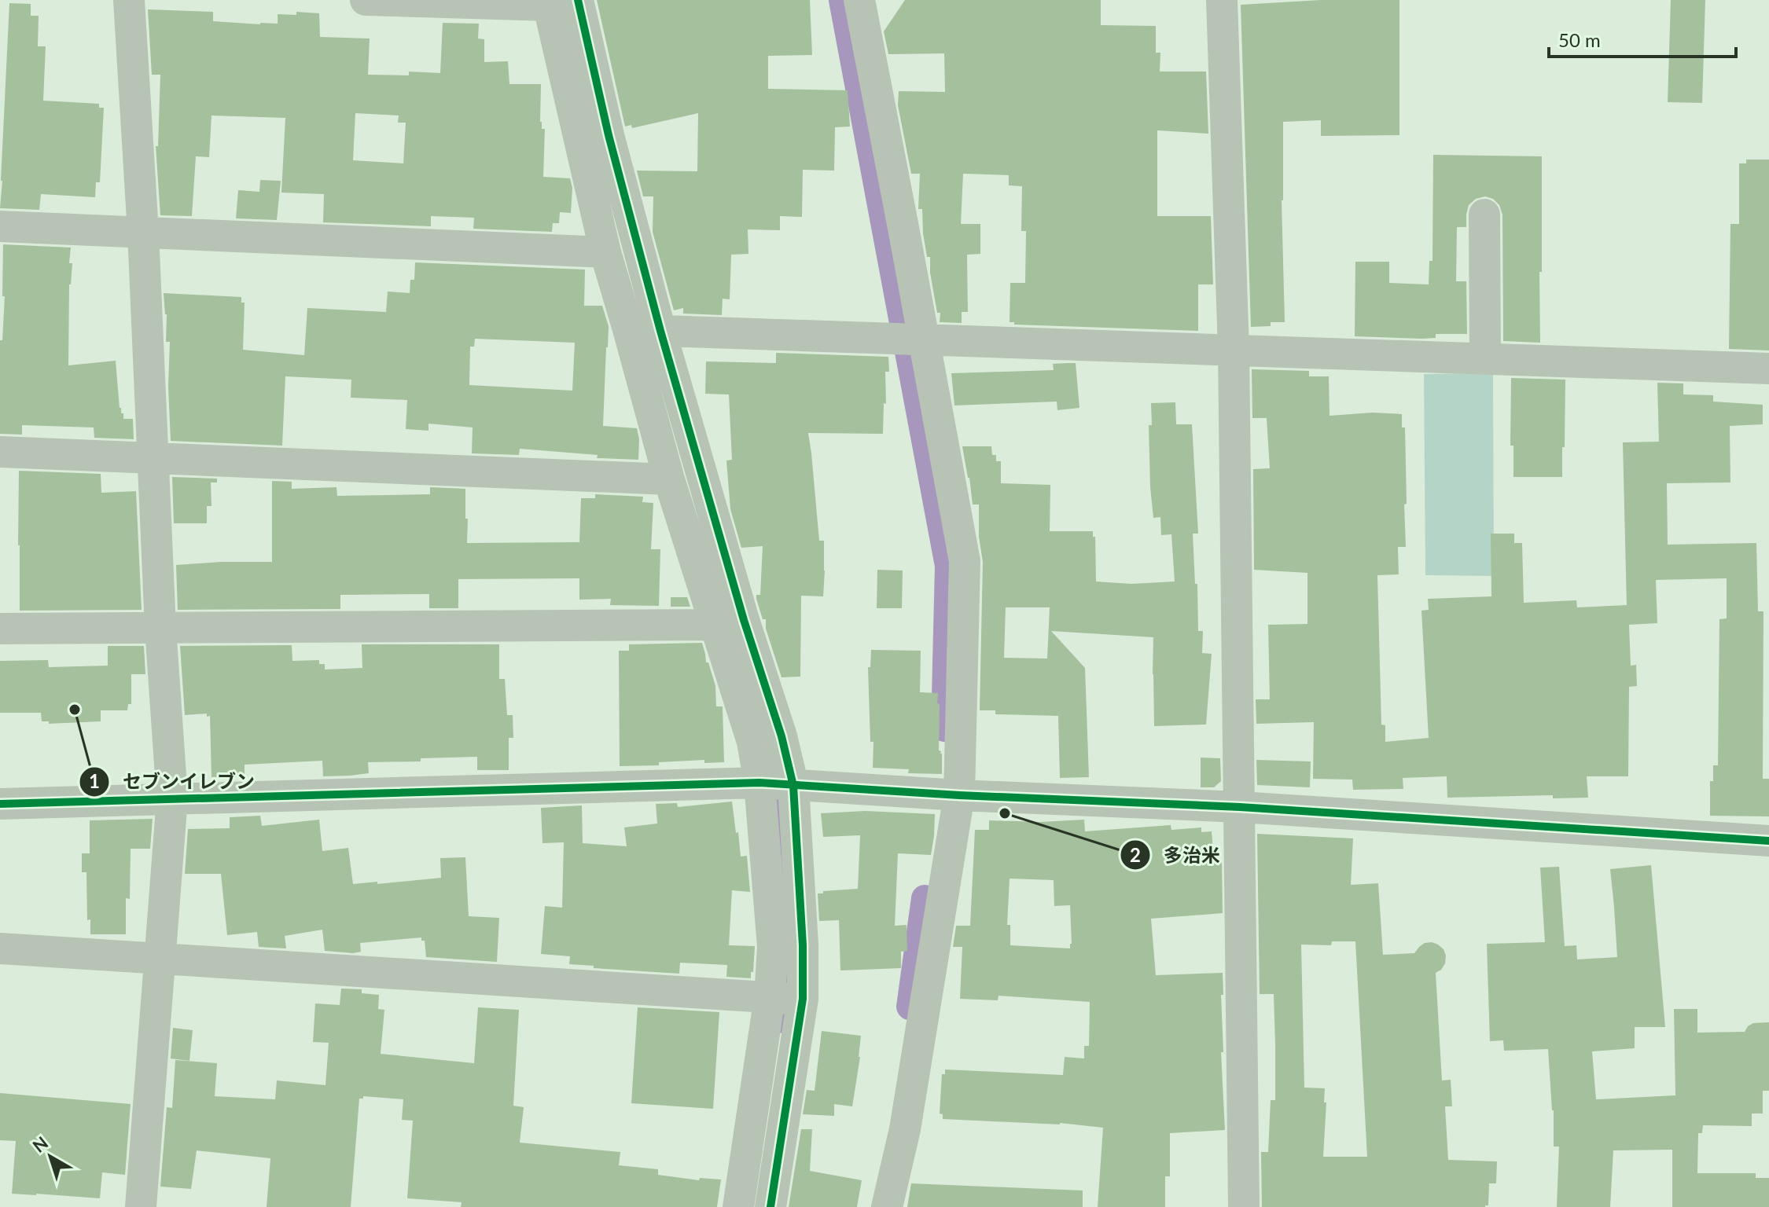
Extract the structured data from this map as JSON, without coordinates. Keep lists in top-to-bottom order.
{
  "places": ["セブンイレブン", "多治米"],
  "scale_bar": "50 m",
  "north": "top left"
}
